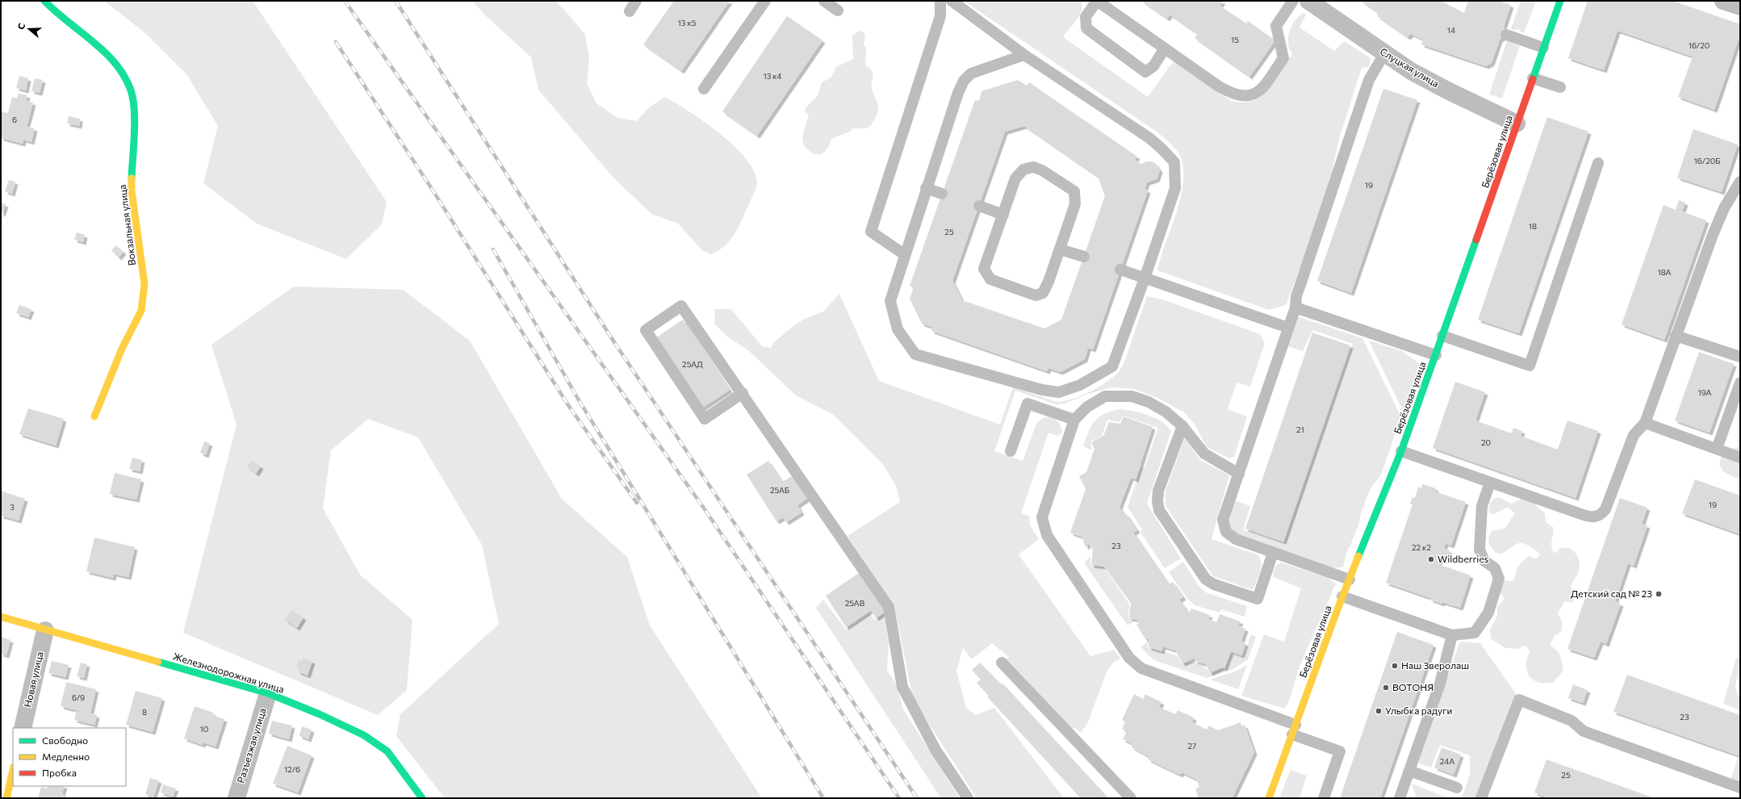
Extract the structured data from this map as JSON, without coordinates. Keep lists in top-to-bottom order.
{
  "streets": {
    "street": [
      "Слуцкая улица",
      "Берёзовая улица",
      "Вокзальная улица",
      "Железнодорожная улица",
      "Новая улица",
      "Разъезжая улица"
    ]
  },
  "crossings": [
    ["Слуцкая улица", "Берёзовая улица"],
    ["Железнодорожная улица", "Новая улица"],
    ["Железнодорожная улица", "Разъезжая улица"]
  ],
  "places": [
    "Wildberries",
    "Детский сад № 23",
    "Наш Зверолаш",
    "ВОТОНЯ",
    "Улыбка радуги"
  ],
  "house_numbers": [
    "13 к5",
    "14",
    "15",
    "16/20",
    "13 к4",
    "6",
    "16/20Б",
    "19",
    "18",
    "25",
    "18А",
    "25АД",
    "19А",
    "21",
    "20",
    "25АБ",
    "19",
    "3",
    "23",
    "22 к2",
    "25АВ",
    "6/9",
    "8",
    "23",
    "10",
    "27",
    "24А",
    "12/6",
    "25"
  ],
  "legend": ["Свободно", "Медленно", "Пробка"],
  "north": "left"
}
